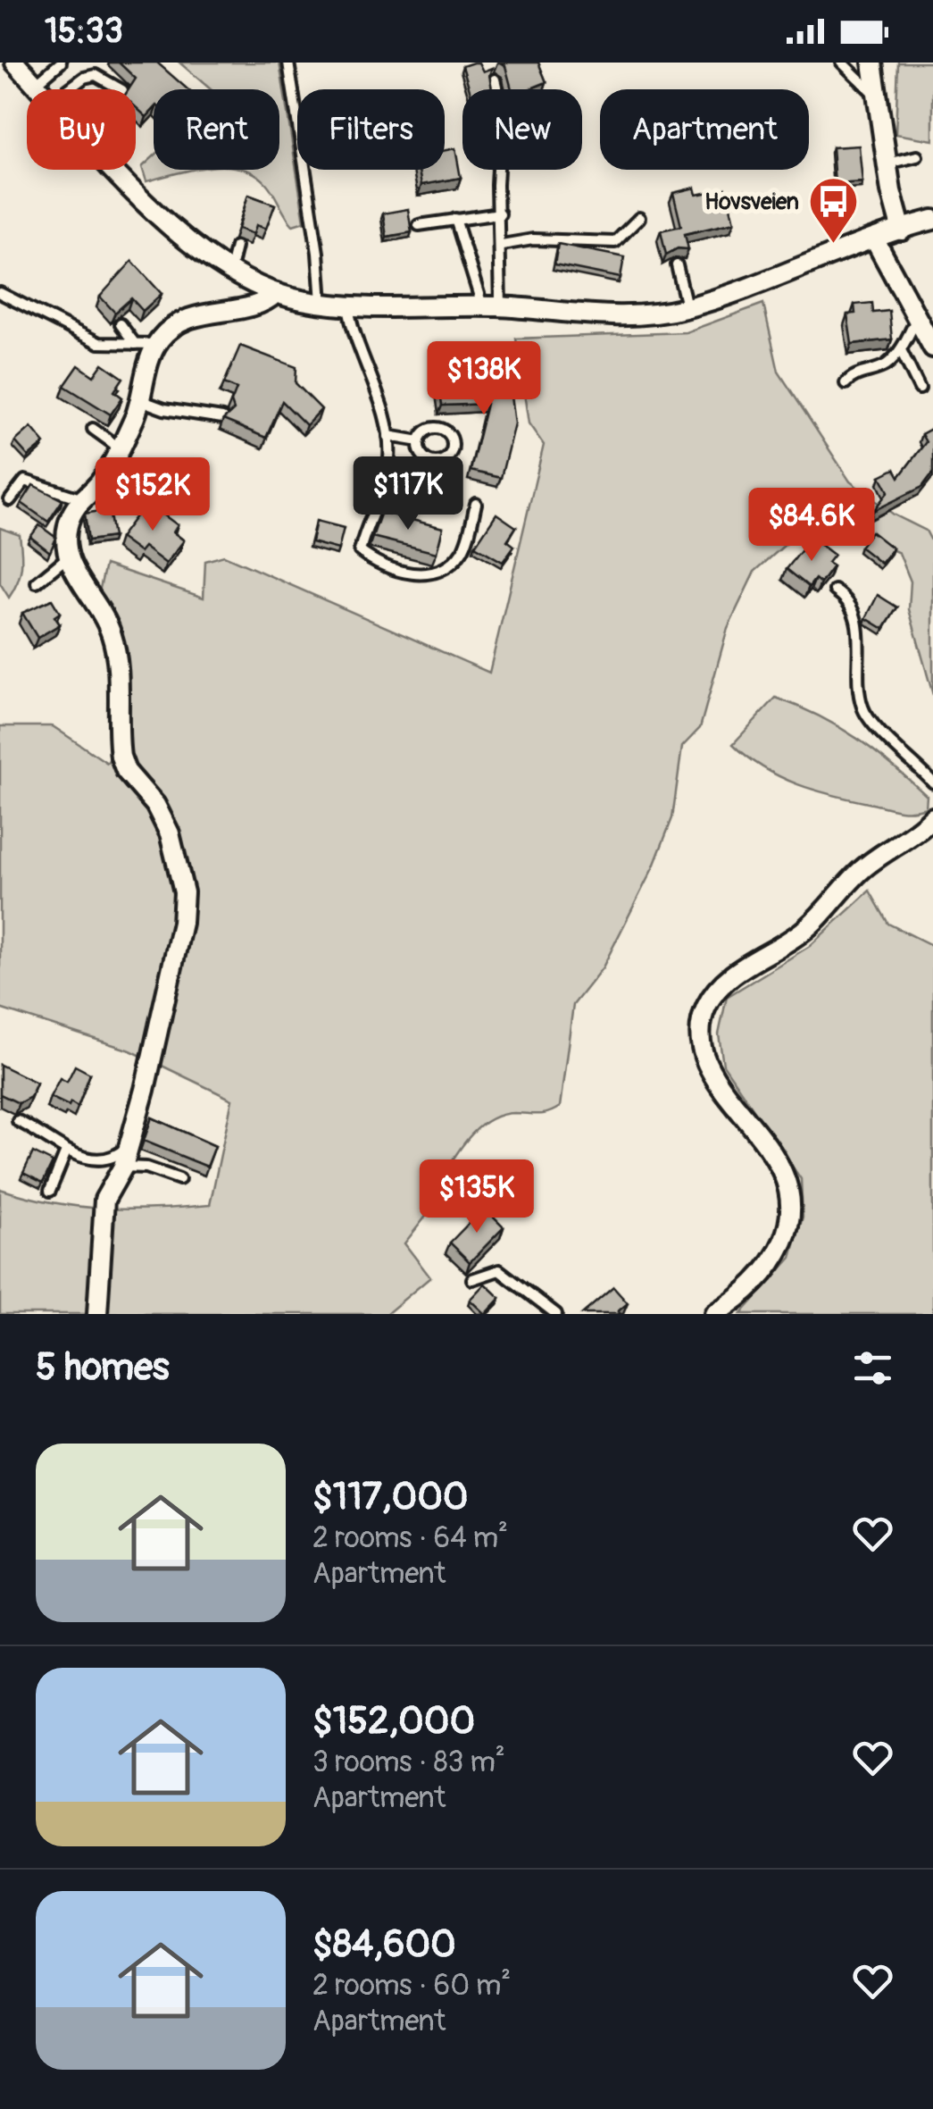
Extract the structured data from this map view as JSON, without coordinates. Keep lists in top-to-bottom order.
{
  "places": {
    "bus stop": ["Hovsveien"]
  },
  "page": {
    "status": "15:33",
    "chip": [
      "Buy",
      "Rent",
      "Filters",
      "New",
      "Apartment"
    ],
    "price": [
      "$138K",
      "$117K",
      "$152K",
      "$84.6K",
      "$135K"
    ],
    "heading": "5 homes",
    "list": [
      {
        "name": "$117,000",
        "note": "2 rooms · 64 m² · Apartment"
      },
      {
        "name": "$152,000",
        "note": "3 rooms · 83 m² · Apartment"
      },
      {
        "name": "$84,600",
        "note": "2 rooms · 60 m² · Apartment"
      }
    ]
  }
}
